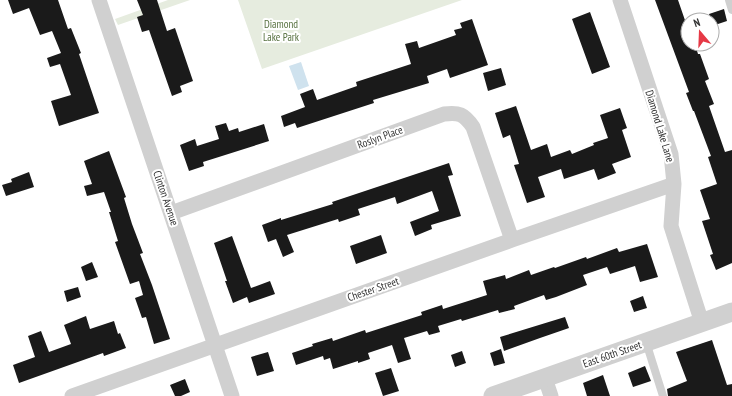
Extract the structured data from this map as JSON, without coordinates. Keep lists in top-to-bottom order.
{
  "streets": {
    "street": [
      "Diamond Lake Lane",
      "Roslyn Place",
      "Clinton Avenue",
      "Chester Street",
      "East 60th Street"
    ]
  },
  "crossings": [
    ["Diamond Lake Lane", "Chester Street"],
    ["Diamond Lake Lane", "East 60th Street"],
    ["Roslyn Place", "Clinton Avenue"],
    ["Roslyn Place", "Chester Street"],
    ["Clinton Avenue", "Chester Street"]
  ],
  "parks": ["Diamond Lake Park"],
  "north": "top"
}
